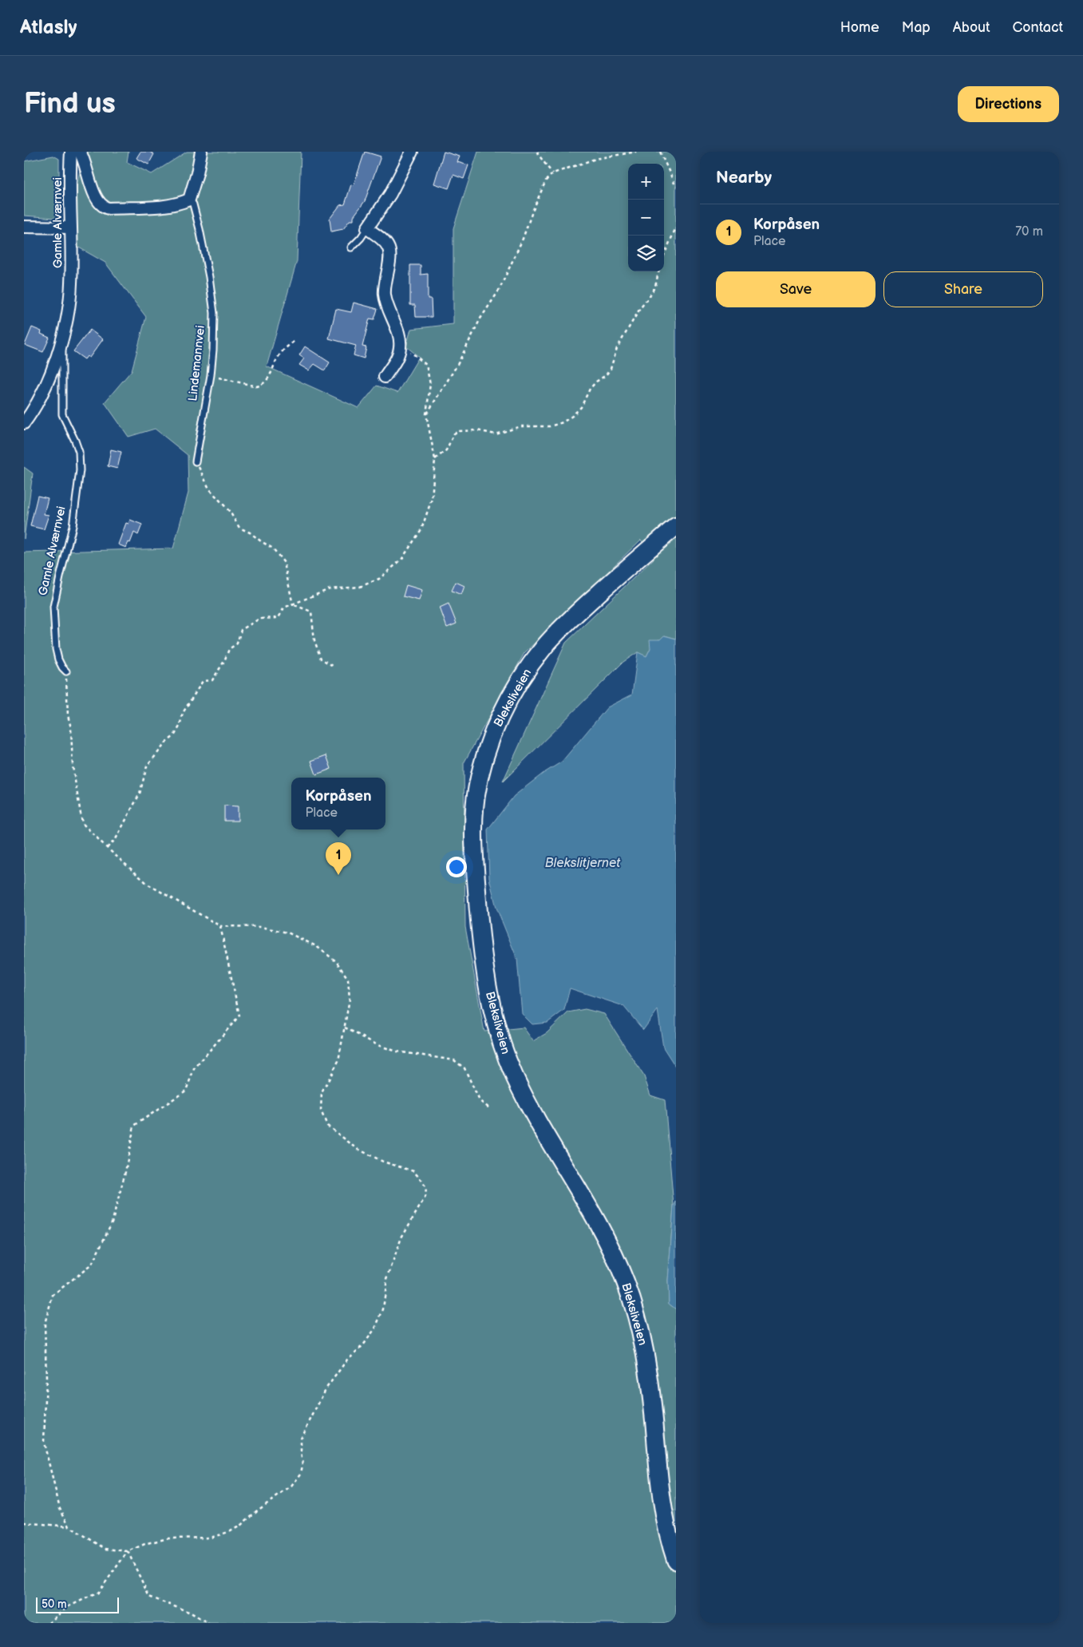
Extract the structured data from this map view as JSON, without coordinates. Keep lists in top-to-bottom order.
{
  "streets": {
    "main road": ["Bleksliveien"],
    "street": ["Gamle Alværnvei"],
    "lane": ["Lindemannvei"]
  },
  "water": ["Blekslitjernet"],
  "scale_bar": "50 m",
  "page": {
    "header": "Atlasly",
    "nav": [
      "Home",
      "Map",
      "About",
      "Contact"
    ],
    "buttons": [
      "Directions",
      ["Save", "Share"]
    ],
    "title": "Find us",
    "heading": "Nearby",
    "map_buttons": ["+", "−"],
    "list": [
      {
        "mark": "1",
        "name": "Korpåsen",
        "note": "Place",
        "value": "70 m"
      }
    ],
    "popup": ["Korpåsen", "Place"],
    "pins": "1",
    "scale": "50 m"
  }
}
